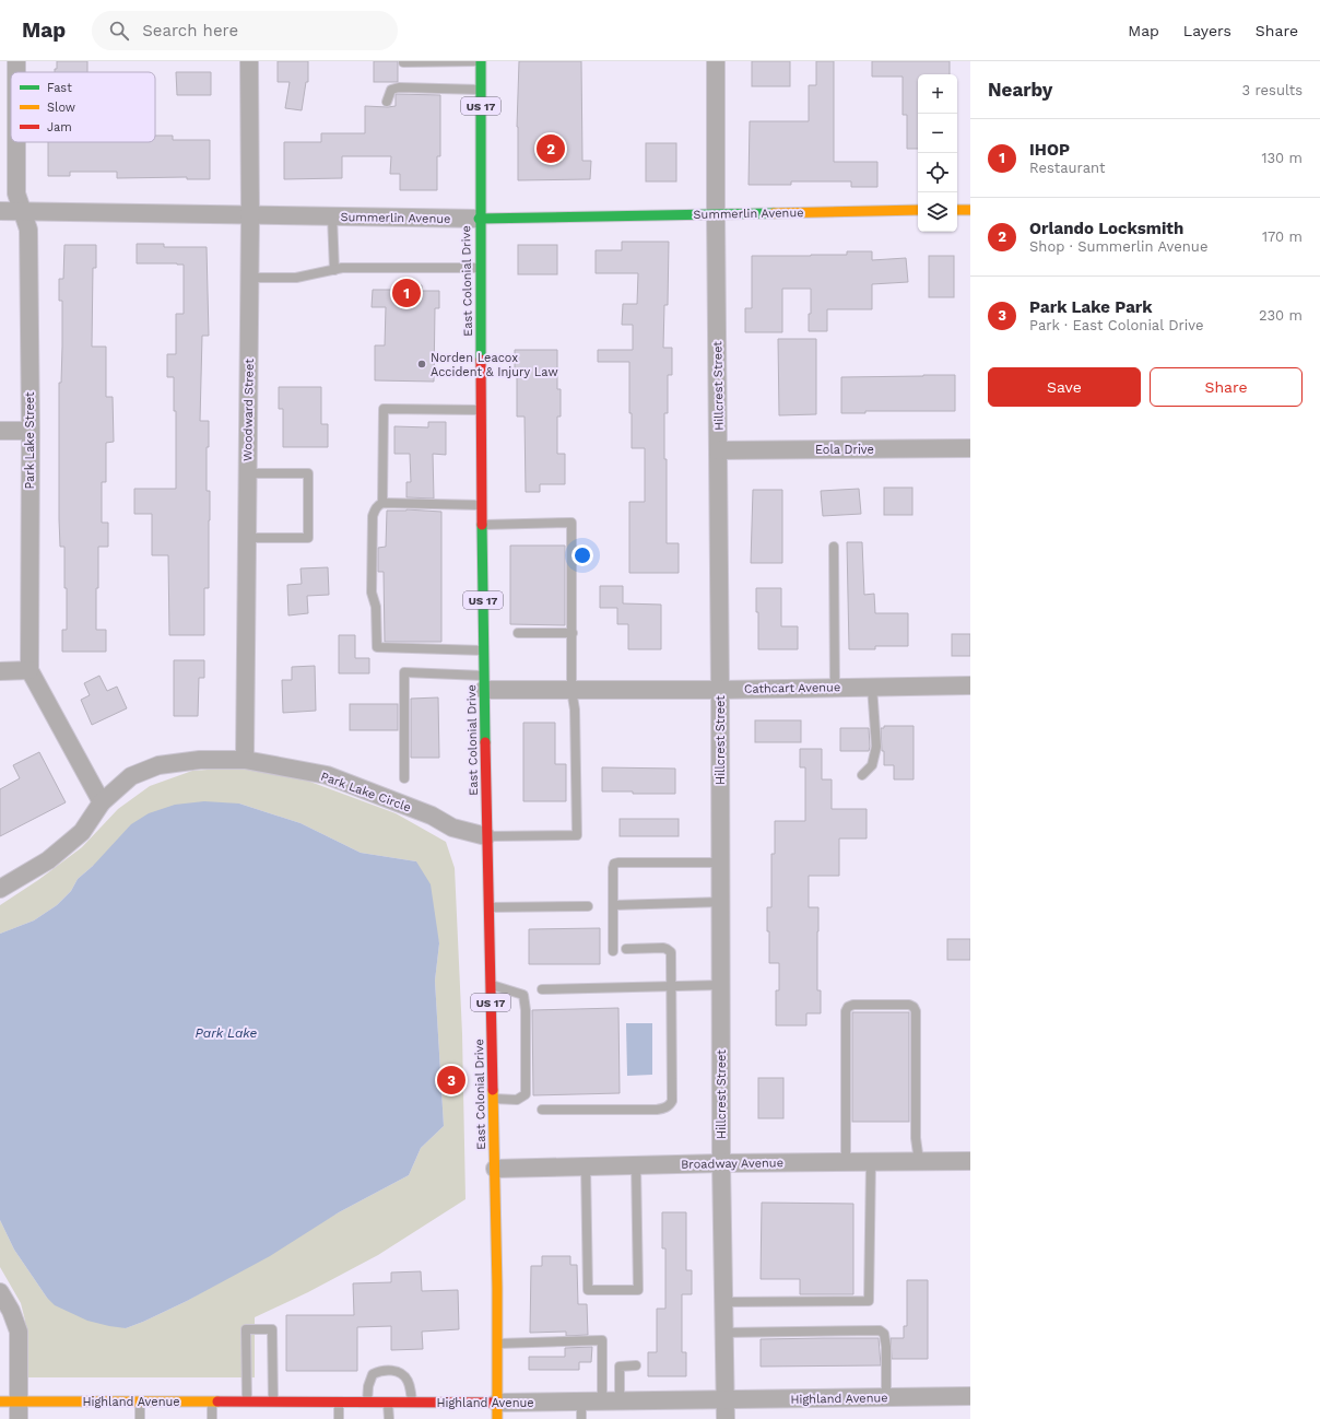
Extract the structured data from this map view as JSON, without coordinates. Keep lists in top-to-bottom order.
{
  "streets": {
    "main road": [
      "US 17",
      "Summerlin Avenue",
      "East Colonial Drive",
      "Highland Avenue"
    ],
    "street": [
      "Hillcrest Street",
      "Woodward Street",
      "Park Lake Street",
      "Eola Drive",
      "Cathcart Avenue",
      "Park Lake Circle",
      "Broadway Avenue"
    ]
  },
  "crossings": [
    ["Summerlin Avenue", "East Colonial Drive"],
    ["Summerlin Avenue", "Hillcrest Street"],
    ["Summerlin Avenue", "Woodward Street"],
    ["Summerlin Avenue", "Park Lake Street"],
    ["East Colonial Drive", "Cathcart Avenue"],
    ["East Colonial Drive", "Park Lake Circle"],
    ["East Colonial Drive", "Broadway Avenue"],
    ["East Colonial Drive", "Highland Avenue"],
    ["Hillcrest Street", "Eola Drive"],
    ["Hillcrest Street", "Cathcart Avenue"],
    ["Hillcrest Street", "Broadway Avenue"],
    ["Hillcrest Street", "Highland Avenue"],
    ["Woodward Street", "Park Lake Circle"],
    ["Park Lake Street", "Park Lake Circle"]
  ],
  "water": ["Park Lake"],
  "places": ["Norden Leacox Accident & Injury Law"],
  "legend": ["Fast", "Slow", "Jam"],
  "page": {
    "header": "Map",
    "search": "Search here",
    "nav": ["Map", "Layers", "Share"],
    "heading": ["Nearby", "3 results"],
    "map_buttons": ["+", "−"],
    "list": [
      {
        "mark": "1",
        "name": "IHOP",
        "note": "Restaurant",
        "value": "130 m"
      },
      {
        "mark": "2",
        "name": "Orlando Locksmith",
        "note": "Shop · Summerlin Avenue",
        "value": "170 m"
      },
      {
        "mark": "3",
        "name": "Park Lake Park",
        "note": "Park · East Colonial Drive",
        "value": "230 m"
      }
    ],
    "pins": ["2", "1", "3"],
    "buttons": ["Save", "Share"]
  }
}
